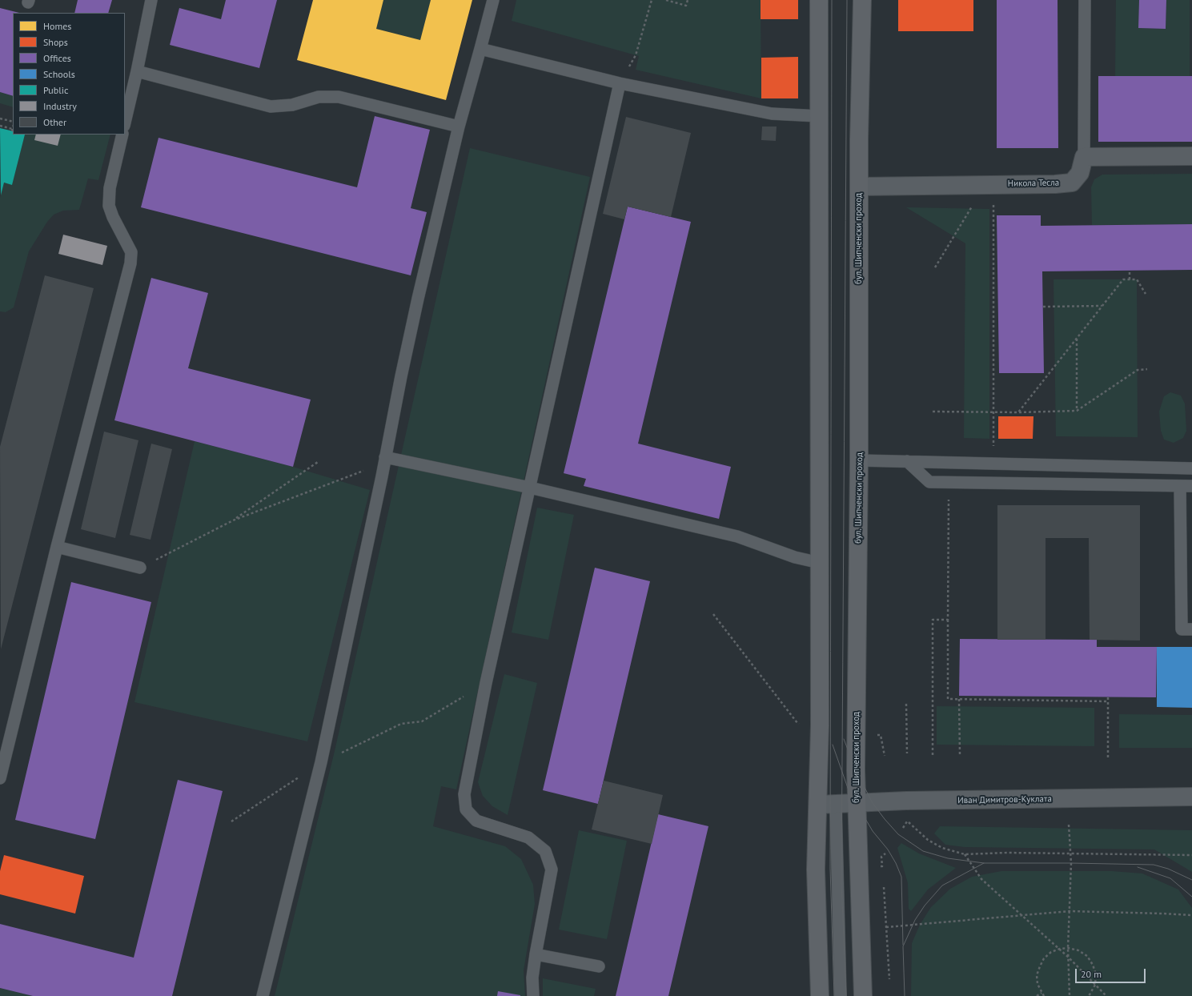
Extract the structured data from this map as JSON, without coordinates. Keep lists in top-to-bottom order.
{
  "streets": {
    "main road": ["бул. Шипченски проход"],
    "street": ["Никола Тесла", "Иван Димитров-Куклата"]
  },
  "crossings": [
    ["Никола Тесла", "бул. Шипченски проход"],
    ["бул. Шипченски проход", "Иван Димитров-Куклата"]
  ],
  "legend": [
    "Homes",
    "Shops",
    "Offices",
    "Schools",
    "Public",
    "Industry",
    "Other"
  ],
  "scale_bar": "20 m"
}
